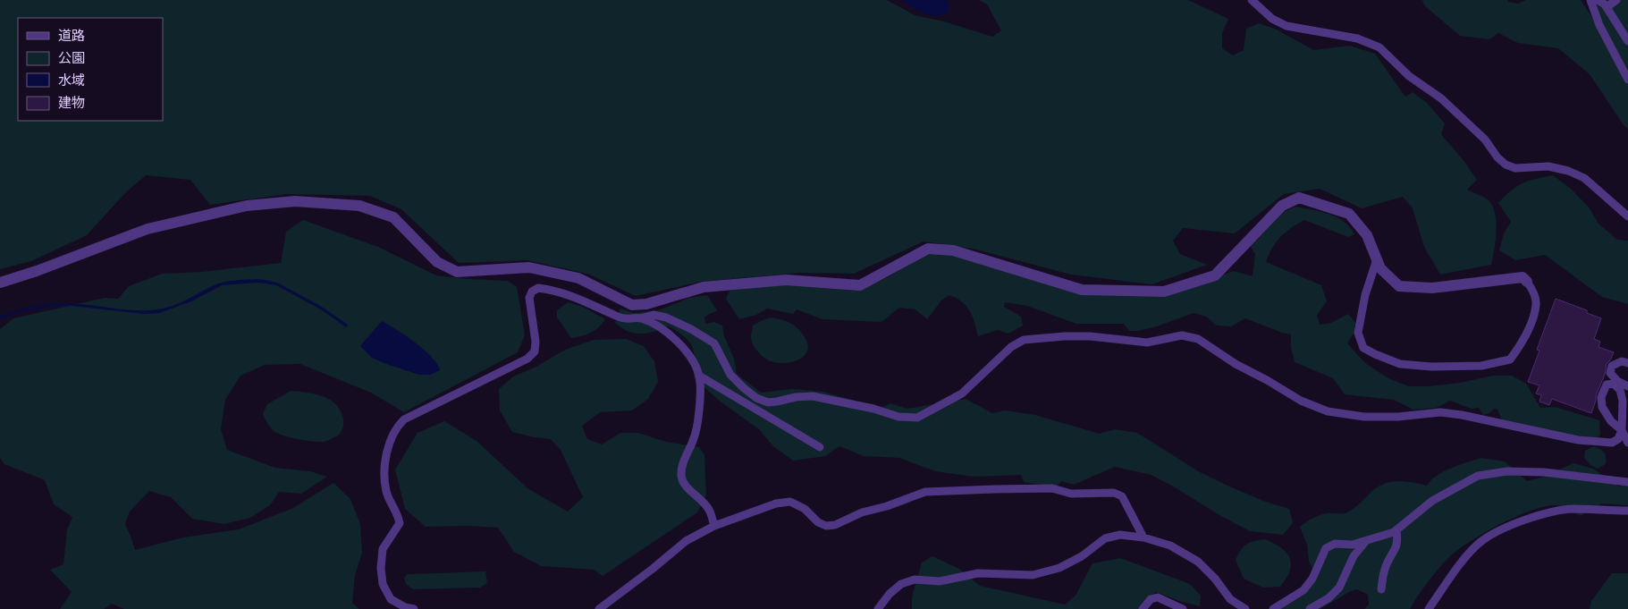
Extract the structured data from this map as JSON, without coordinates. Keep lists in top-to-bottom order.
{
  "legend": [
    "道路",
    "公園",
    "水域",
    "建物"
  ]
}
